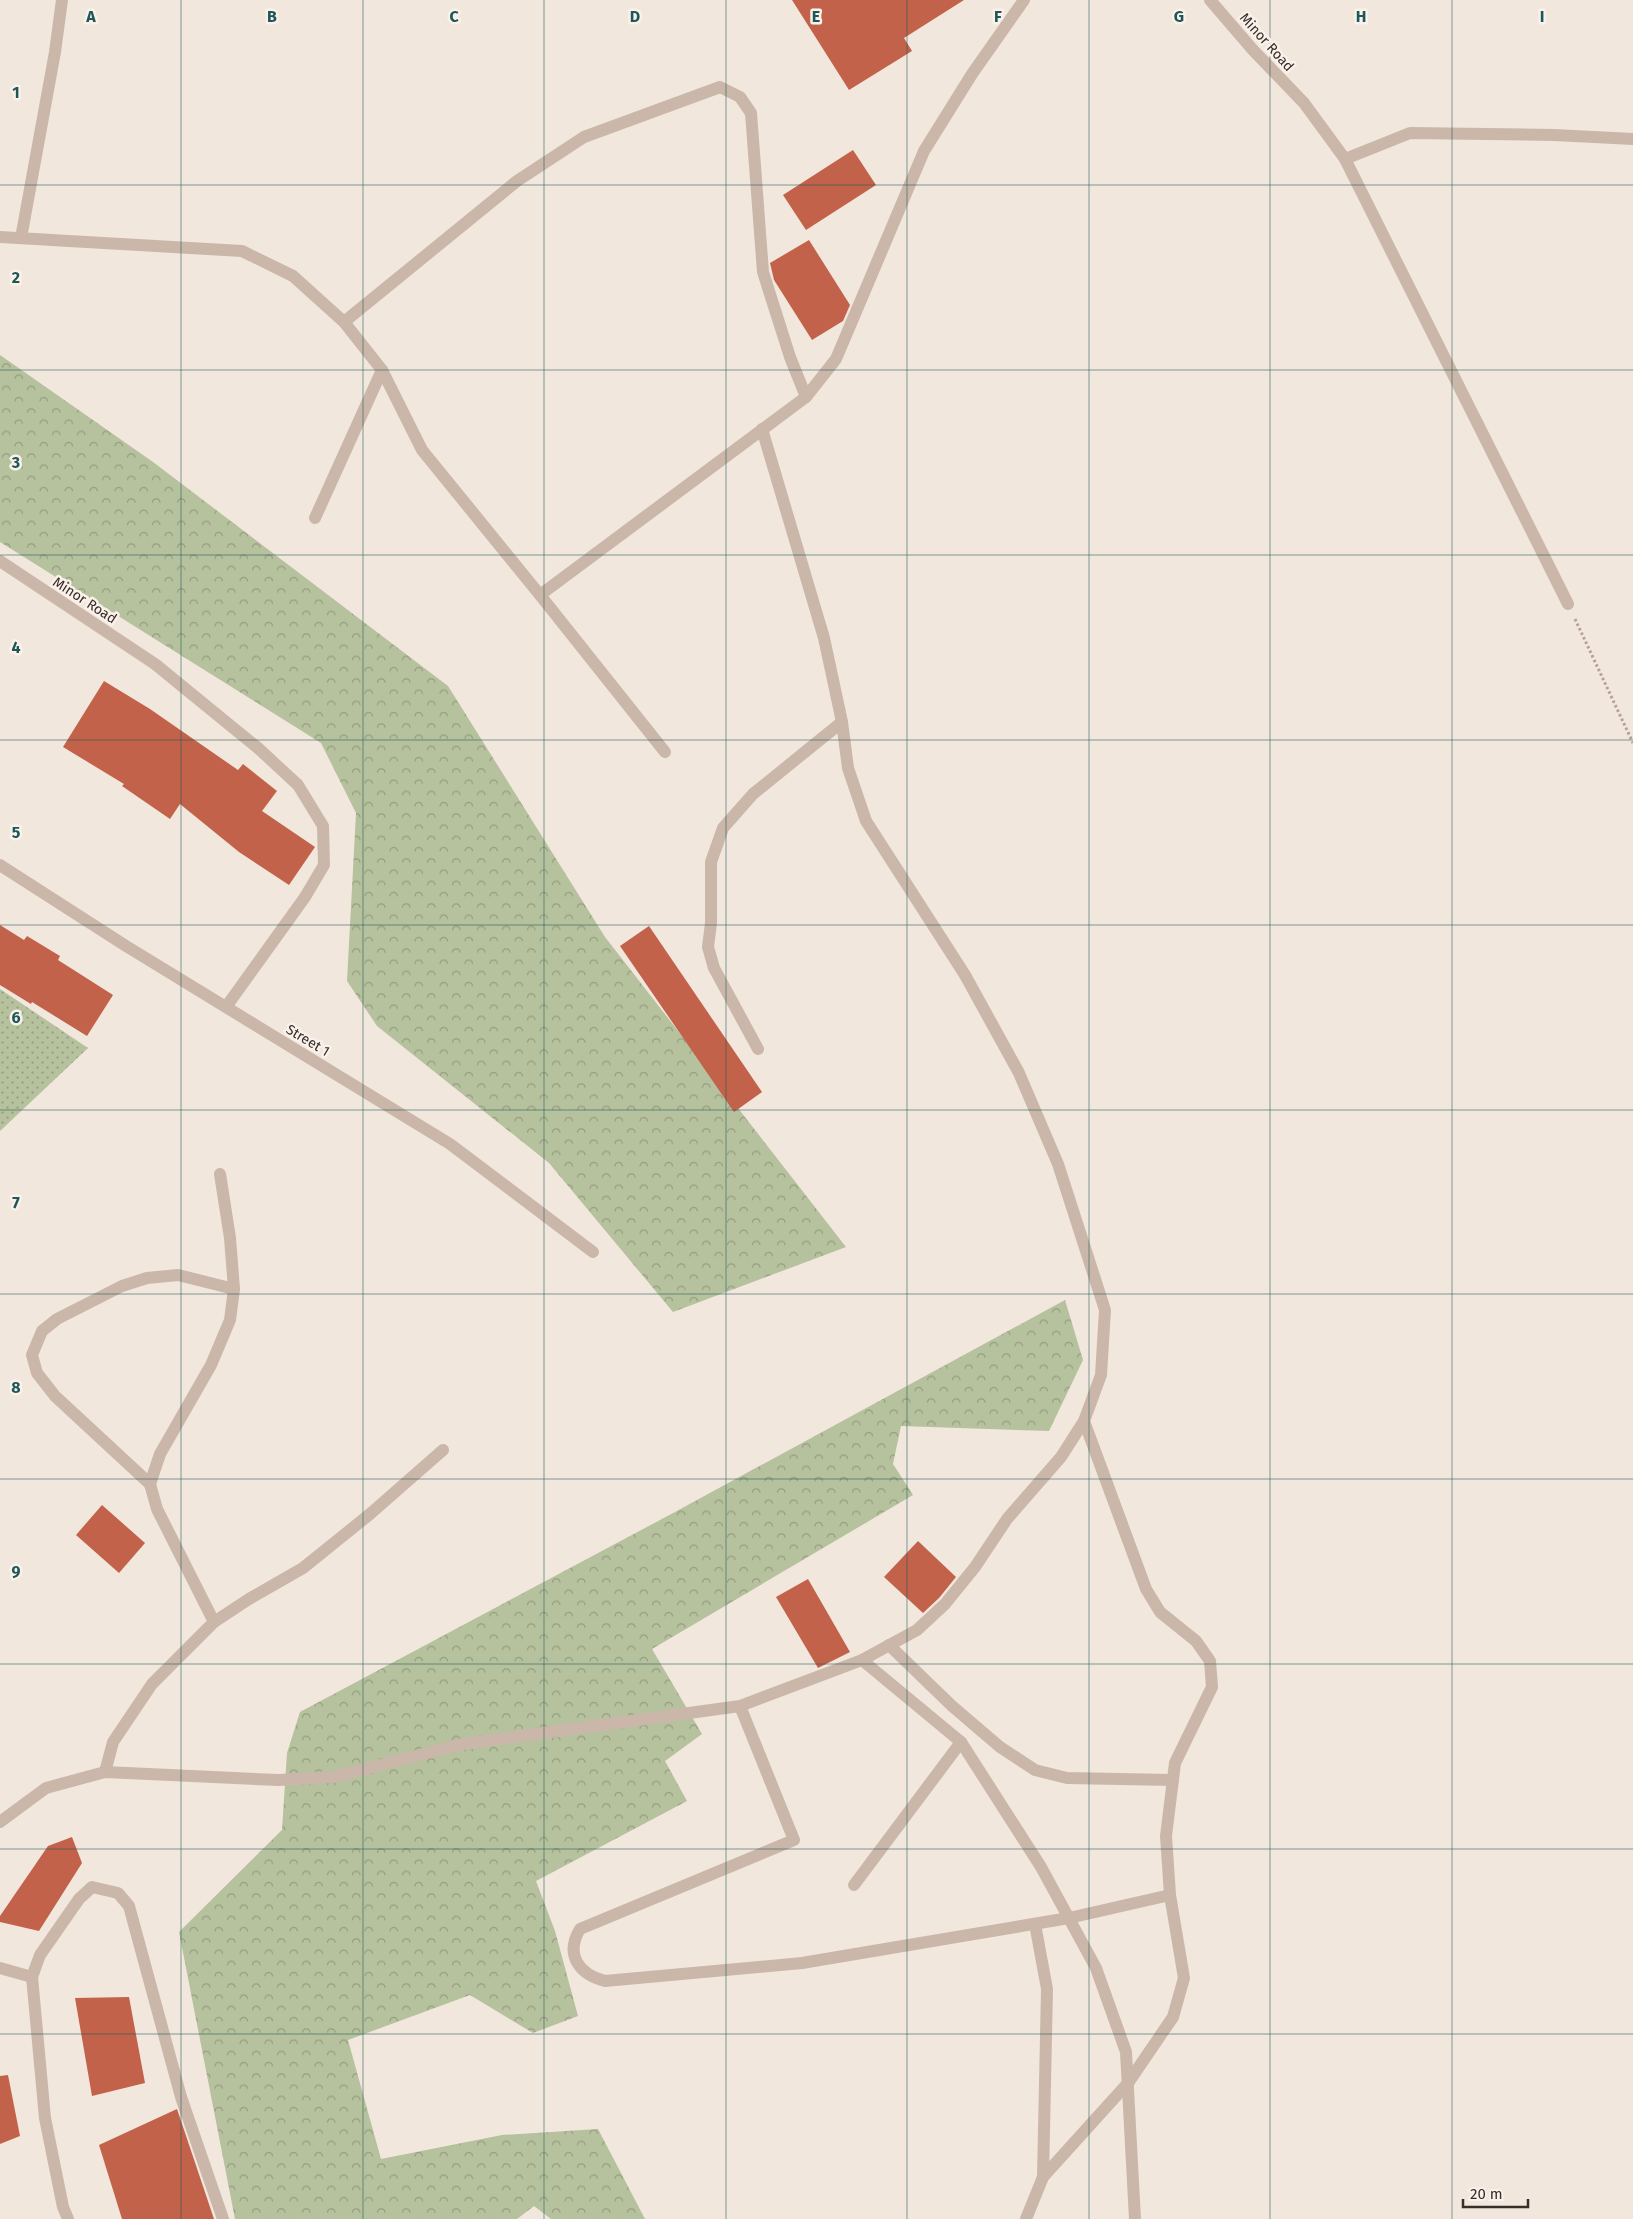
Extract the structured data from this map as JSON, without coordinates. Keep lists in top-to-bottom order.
{
  "streets": {
    "street": ["Minor Road", "Street 1"]
  },
  "crossings": [
    ["Minor Road", "Street 1"]
  ],
  "scale_bar": "20 m",
  "grid": {
    "columns": [
      "A",
      "B",
      "C",
      "D",
      "E",
      "F",
      "G",
      "H",
      "I"
    ],
    "rows": [
      "1",
      "2",
      "3",
      "4",
      "5",
      "6",
      "7",
      "8",
      "9"
    ]
  }
}
